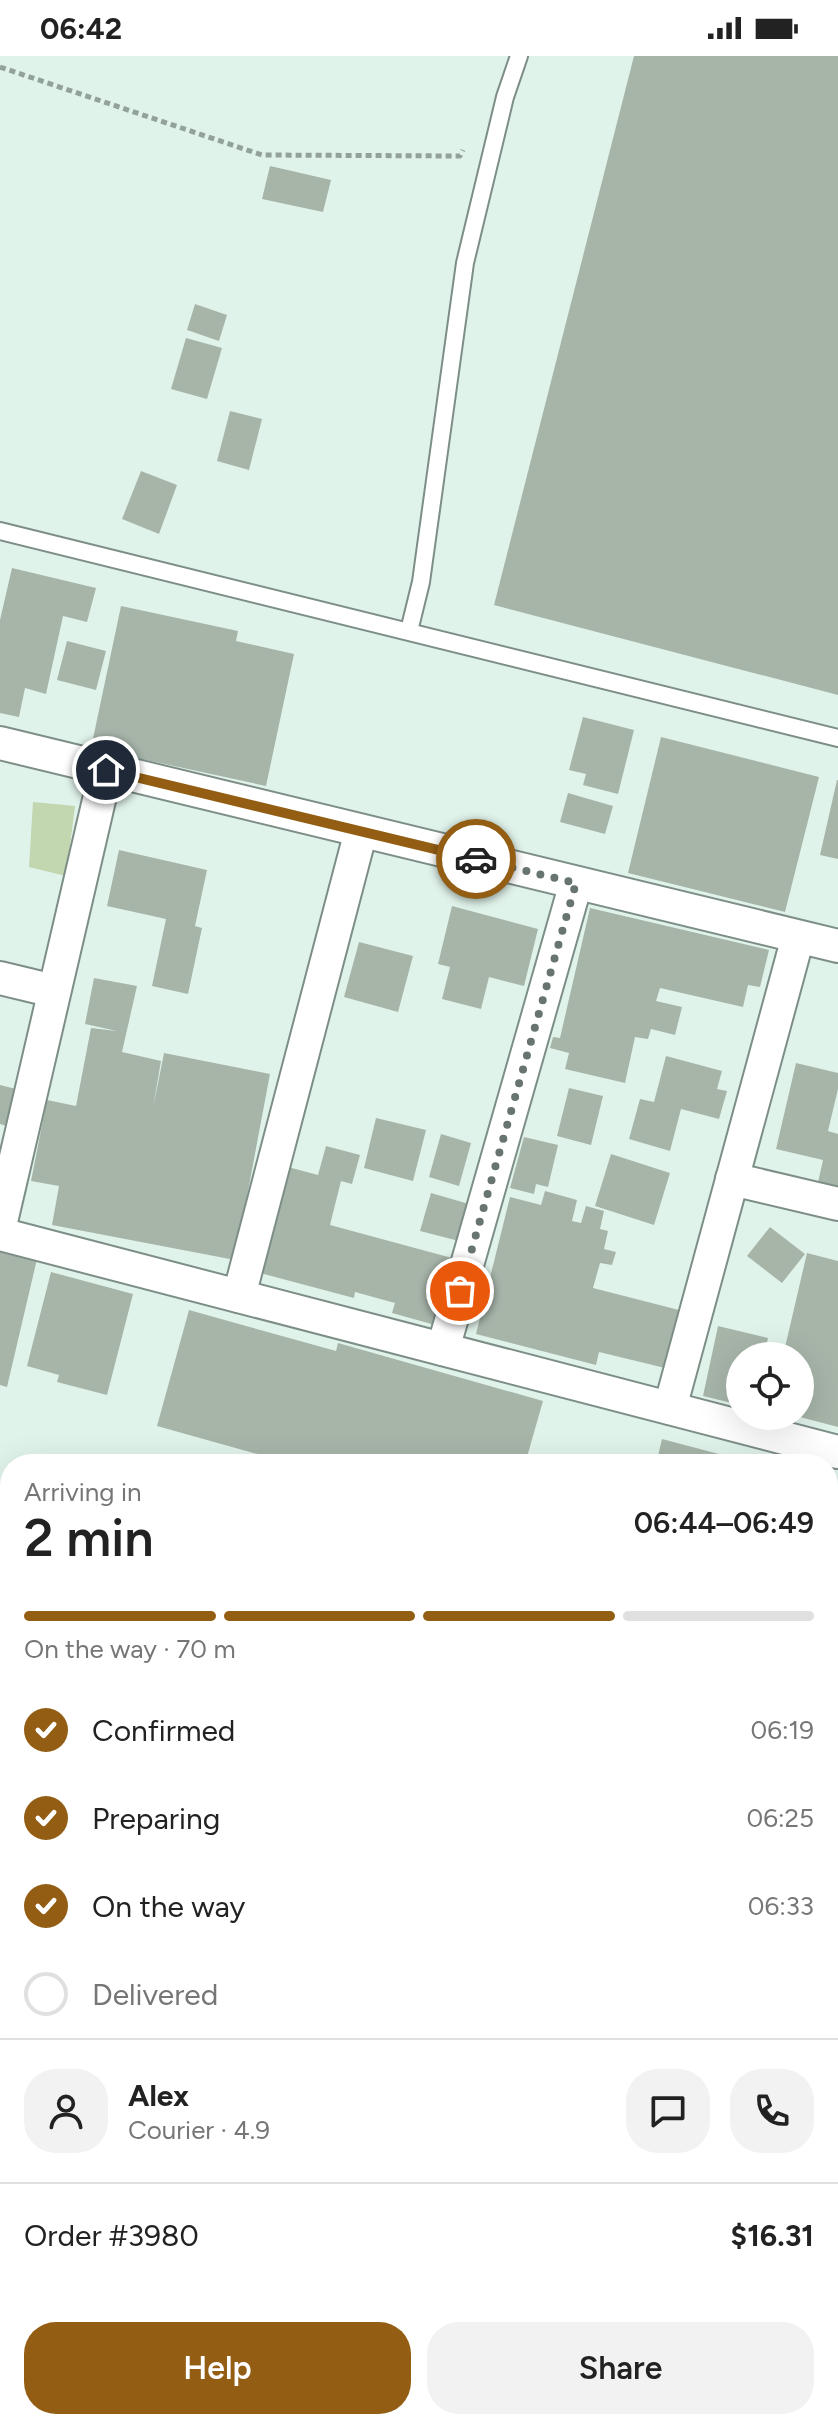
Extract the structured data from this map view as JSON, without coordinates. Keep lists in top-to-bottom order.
{
  "page": {
    "status": "06:42",
    "heading": ["2 min", "Arriving in", "06:44–06:49"],
    "panel": [
      "Alex",
      "Courier · 4.9",
      "Order #3980",
      "$16.31"
    ],
    "bar": "On the way · 70 m",
    "list": [
      ["Confirmed", "06:19"],
      ["Preparing", "06:25"],
      ["On the way", "06:33"],
      "Delivered"
    ],
    "buttons": ["Help", "Share"]
  }
}
